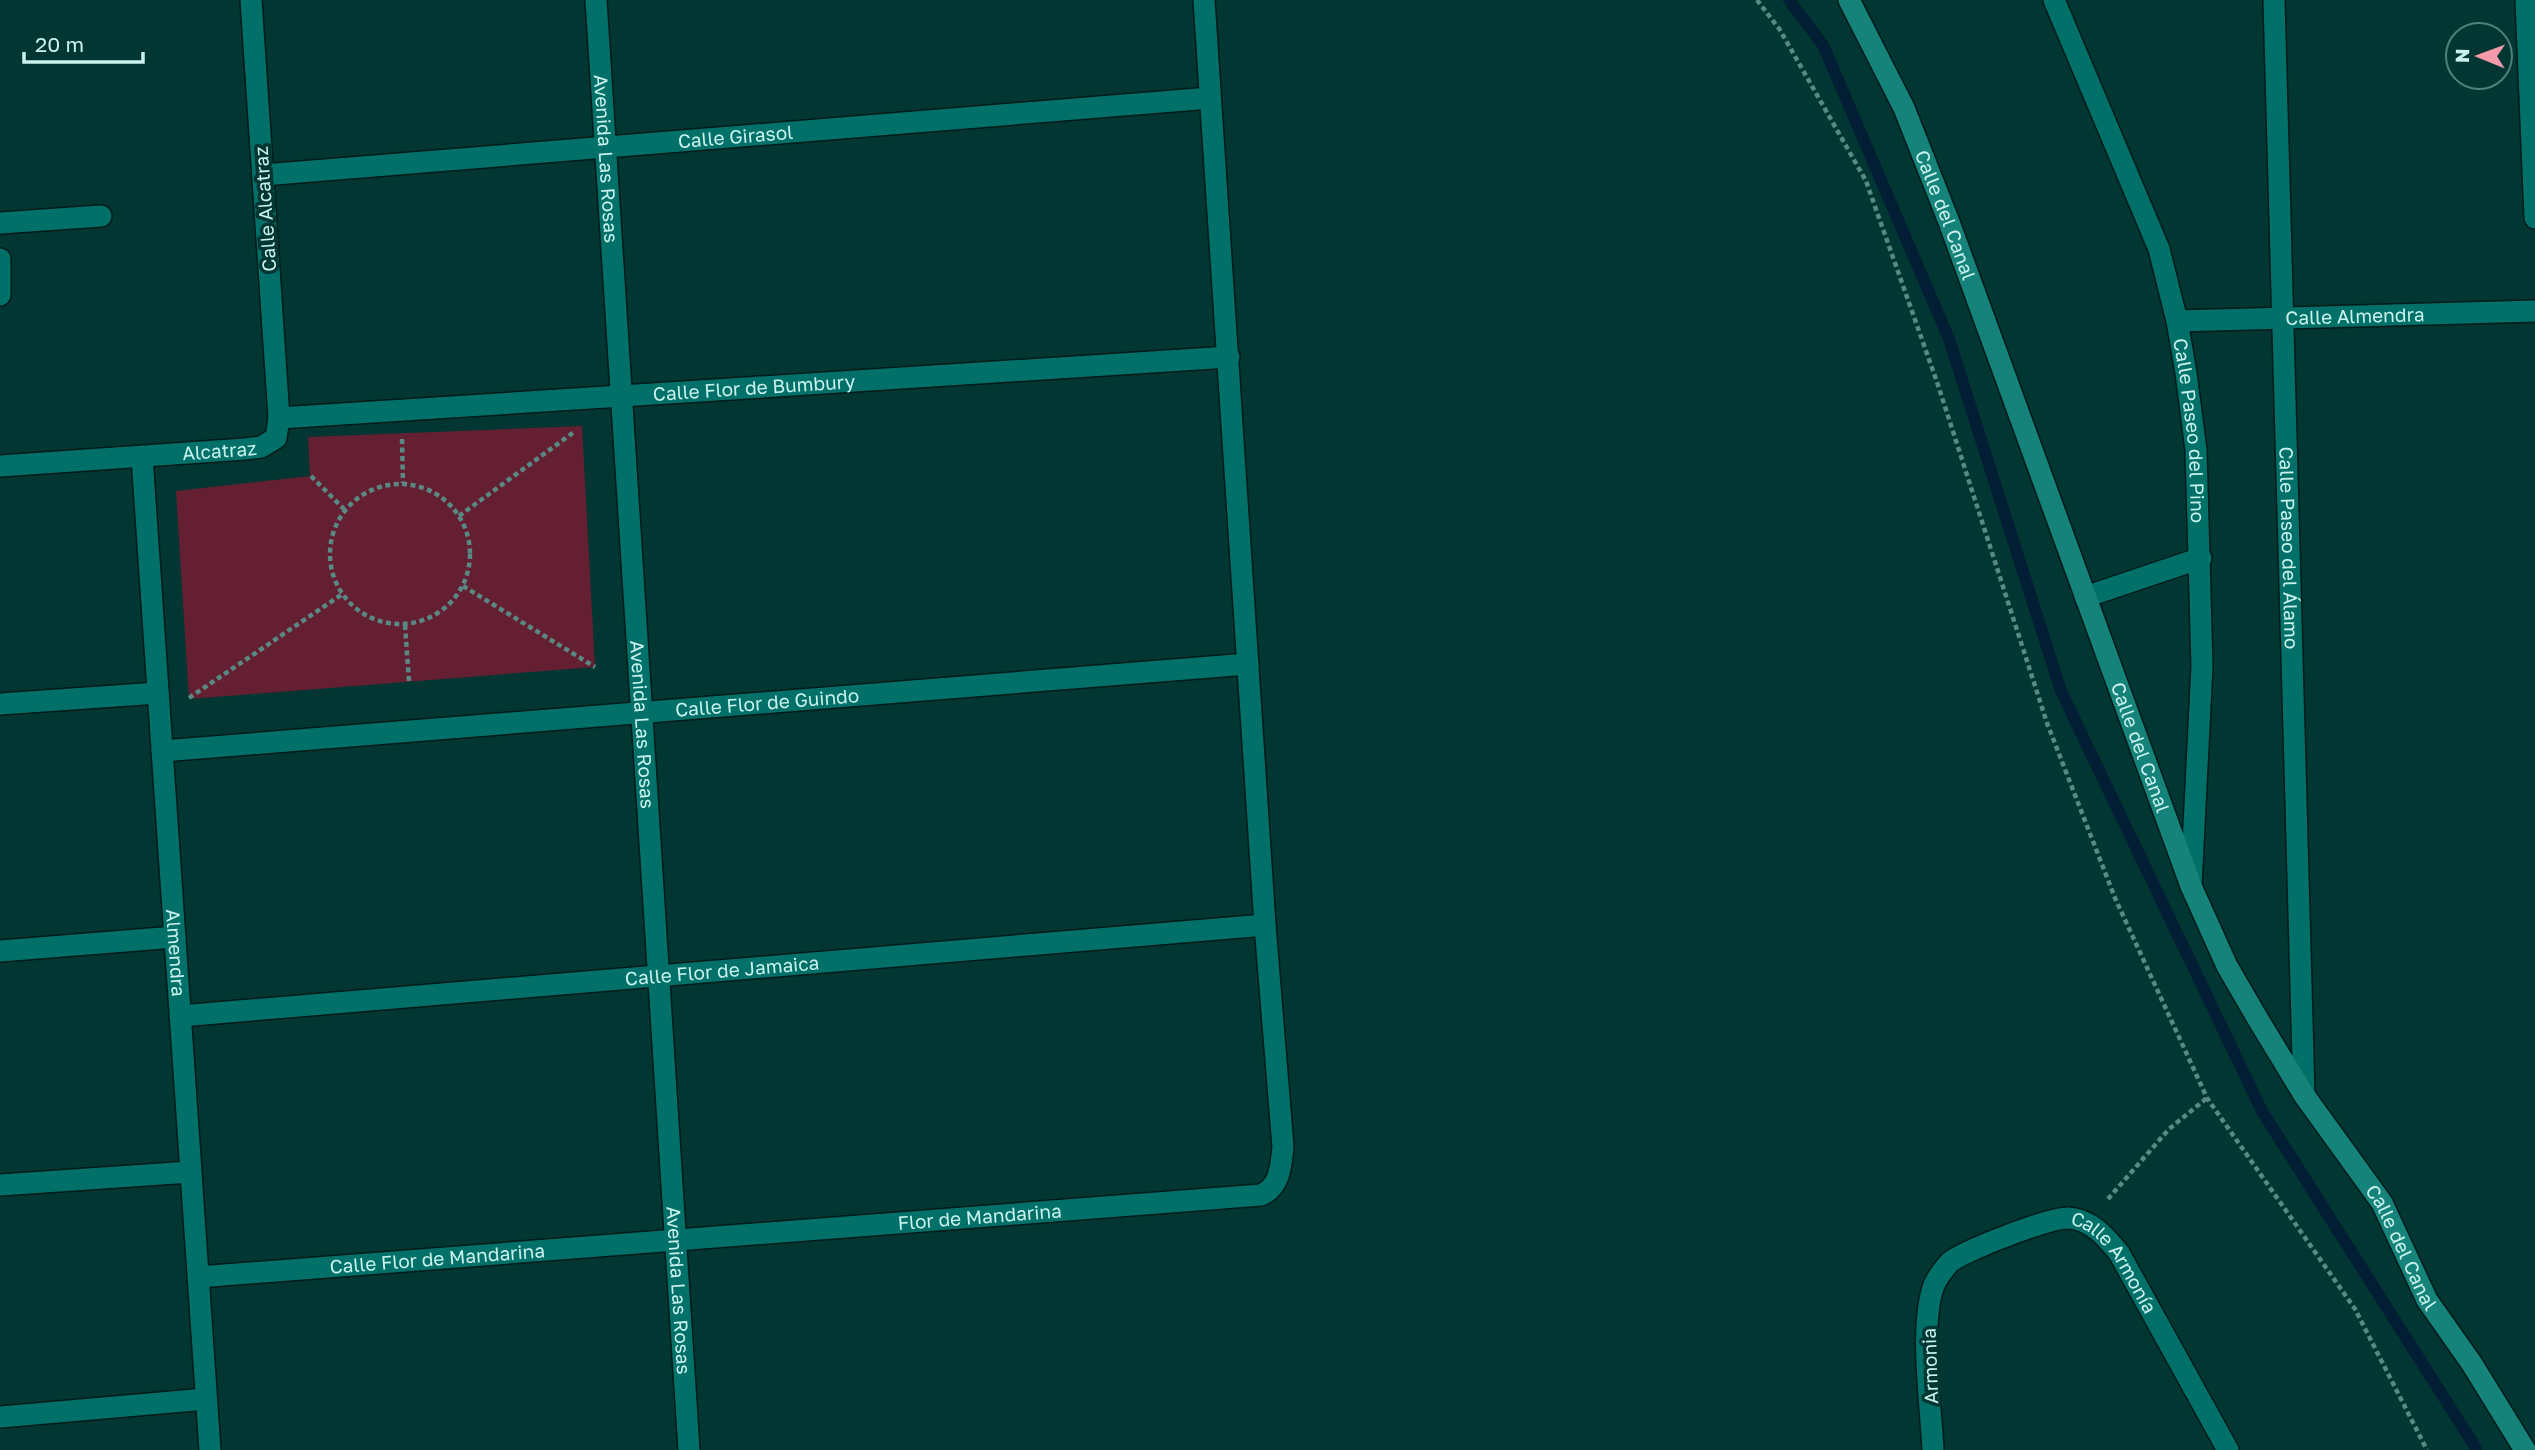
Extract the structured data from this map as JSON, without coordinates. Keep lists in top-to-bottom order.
{
  "streets": {
    "street": [
      "Calle Girasol",
      "Avenida Las Rosas",
      "Calle Alcatraz",
      "Calle del Canal",
      "Calle Almendra",
      "Calle Flor de Bumbury",
      "Calle Paseo del Pino",
      "Alcatraz",
      "Calle Paseo del Álamo",
      "Calle Flor de Guindo",
      "Almendra",
      "Calle Flor de Jamaica",
      "Flor de Mandarina",
      "Calle Flor de Mandarina",
      "Calle Armonía",
      "Armonia"
    ]
  },
  "crossings": [
    ["Calle Girasol", "Avenida Las Rosas"],
    ["Calle Girasol", "Calle Alcatraz"],
    ["Avenida Las Rosas", "Calle Flor de Bumbury"],
    ["Avenida Las Rosas", "Calle Flor de Guindo"],
    ["Avenida Las Rosas", "Calle Flor de Jamaica"],
    ["Avenida Las Rosas", "Flor de Mandarina"],
    ["Avenida Las Rosas", "Calle Flor de Mandarina"],
    ["Calle Alcatraz", "Calle Flor de Bumbury"],
    ["Calle Alcatraz", "Alcatraz"],
    ["Calle del Canal", "Calle Paseo del Pino"],
    ["Calle del Canal", "Calle Paseo del Álamo"],
    ["Calle Almendra", "Calle Paseo del Pino"],
    ["Calle Almendra", "Calle Paseo del Álamo"],
    ["Calle Flor de Bumbury", "Alcatraz"],
    ["Alcatraz", "Almendra"],
    ["Calle Flor de Guindo", "Almendra"],
    ["Almendra", "Calle Flor de Jamaica"],
    ["Almendra", "Calle Flor de Mandarina"],
    ["Calle Flor de Jamaica", "Flor de Mandarina"],
    ["Flor de Mandarina", "Calle Flor de Mandarina"],
    ["Calle Armonía", "Armonia"]
  ],
  "scale_bar": "20 m",
  "north": "left"
}
